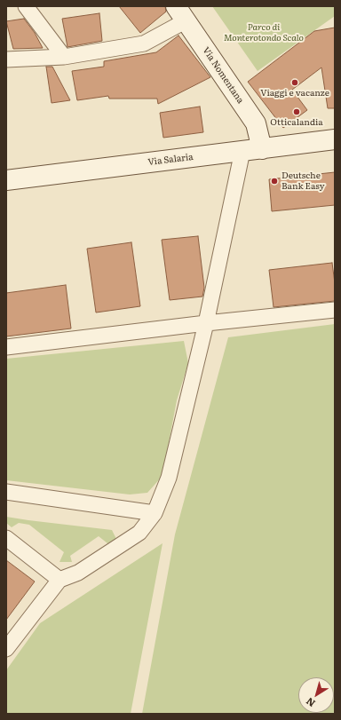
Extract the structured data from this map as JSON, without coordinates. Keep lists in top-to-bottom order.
{
  "streets": {
    "main road": ["Via Nomentana", "Via Salaria"]
  },
  "crossings": [
    ["Via Nomentana", "Via Salaria"]
  ],
  "parks": ["Parco di Monterotondo Scalo"],
  "places": ["Viaggi e vacanze", "Otticalandia", "Deutsche Bank Easy"],
  "north": "bottom left"
}
